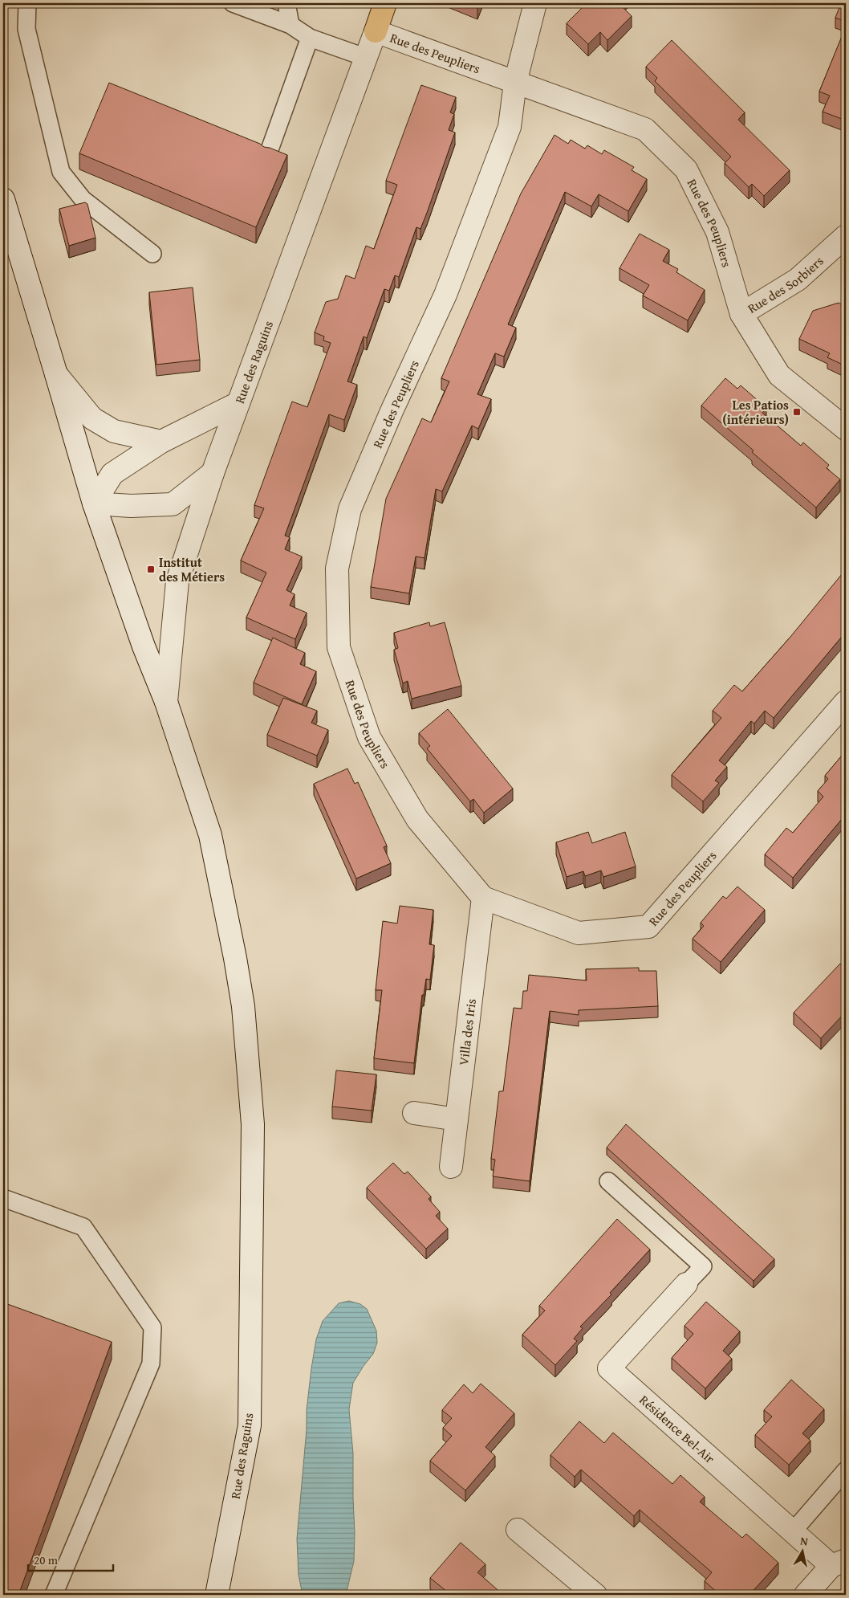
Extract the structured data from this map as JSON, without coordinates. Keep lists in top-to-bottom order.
{
  "streets": {
    "street": [
      "Rue des Peupliers",
      "Rue des Sorbiers",
      "Rue des Raguins",
      "Villa des Iris",
      "Résidence Bel-Air"
    ]
  },
  "crossings": [
    ["Rue des Peupliers", "Rue des Sorbiers"],
    ["Rue des Peupliers", "Rue des Raguins"],
    ["Rue des Peupliers", "Villa des Iris"]
  ],
  "places": {
    "transit": ["Les Patios (intérieurs)", "Institut des Métiers"]
  },
  "scale_bar": "20 m",
  "north": "top"
}
